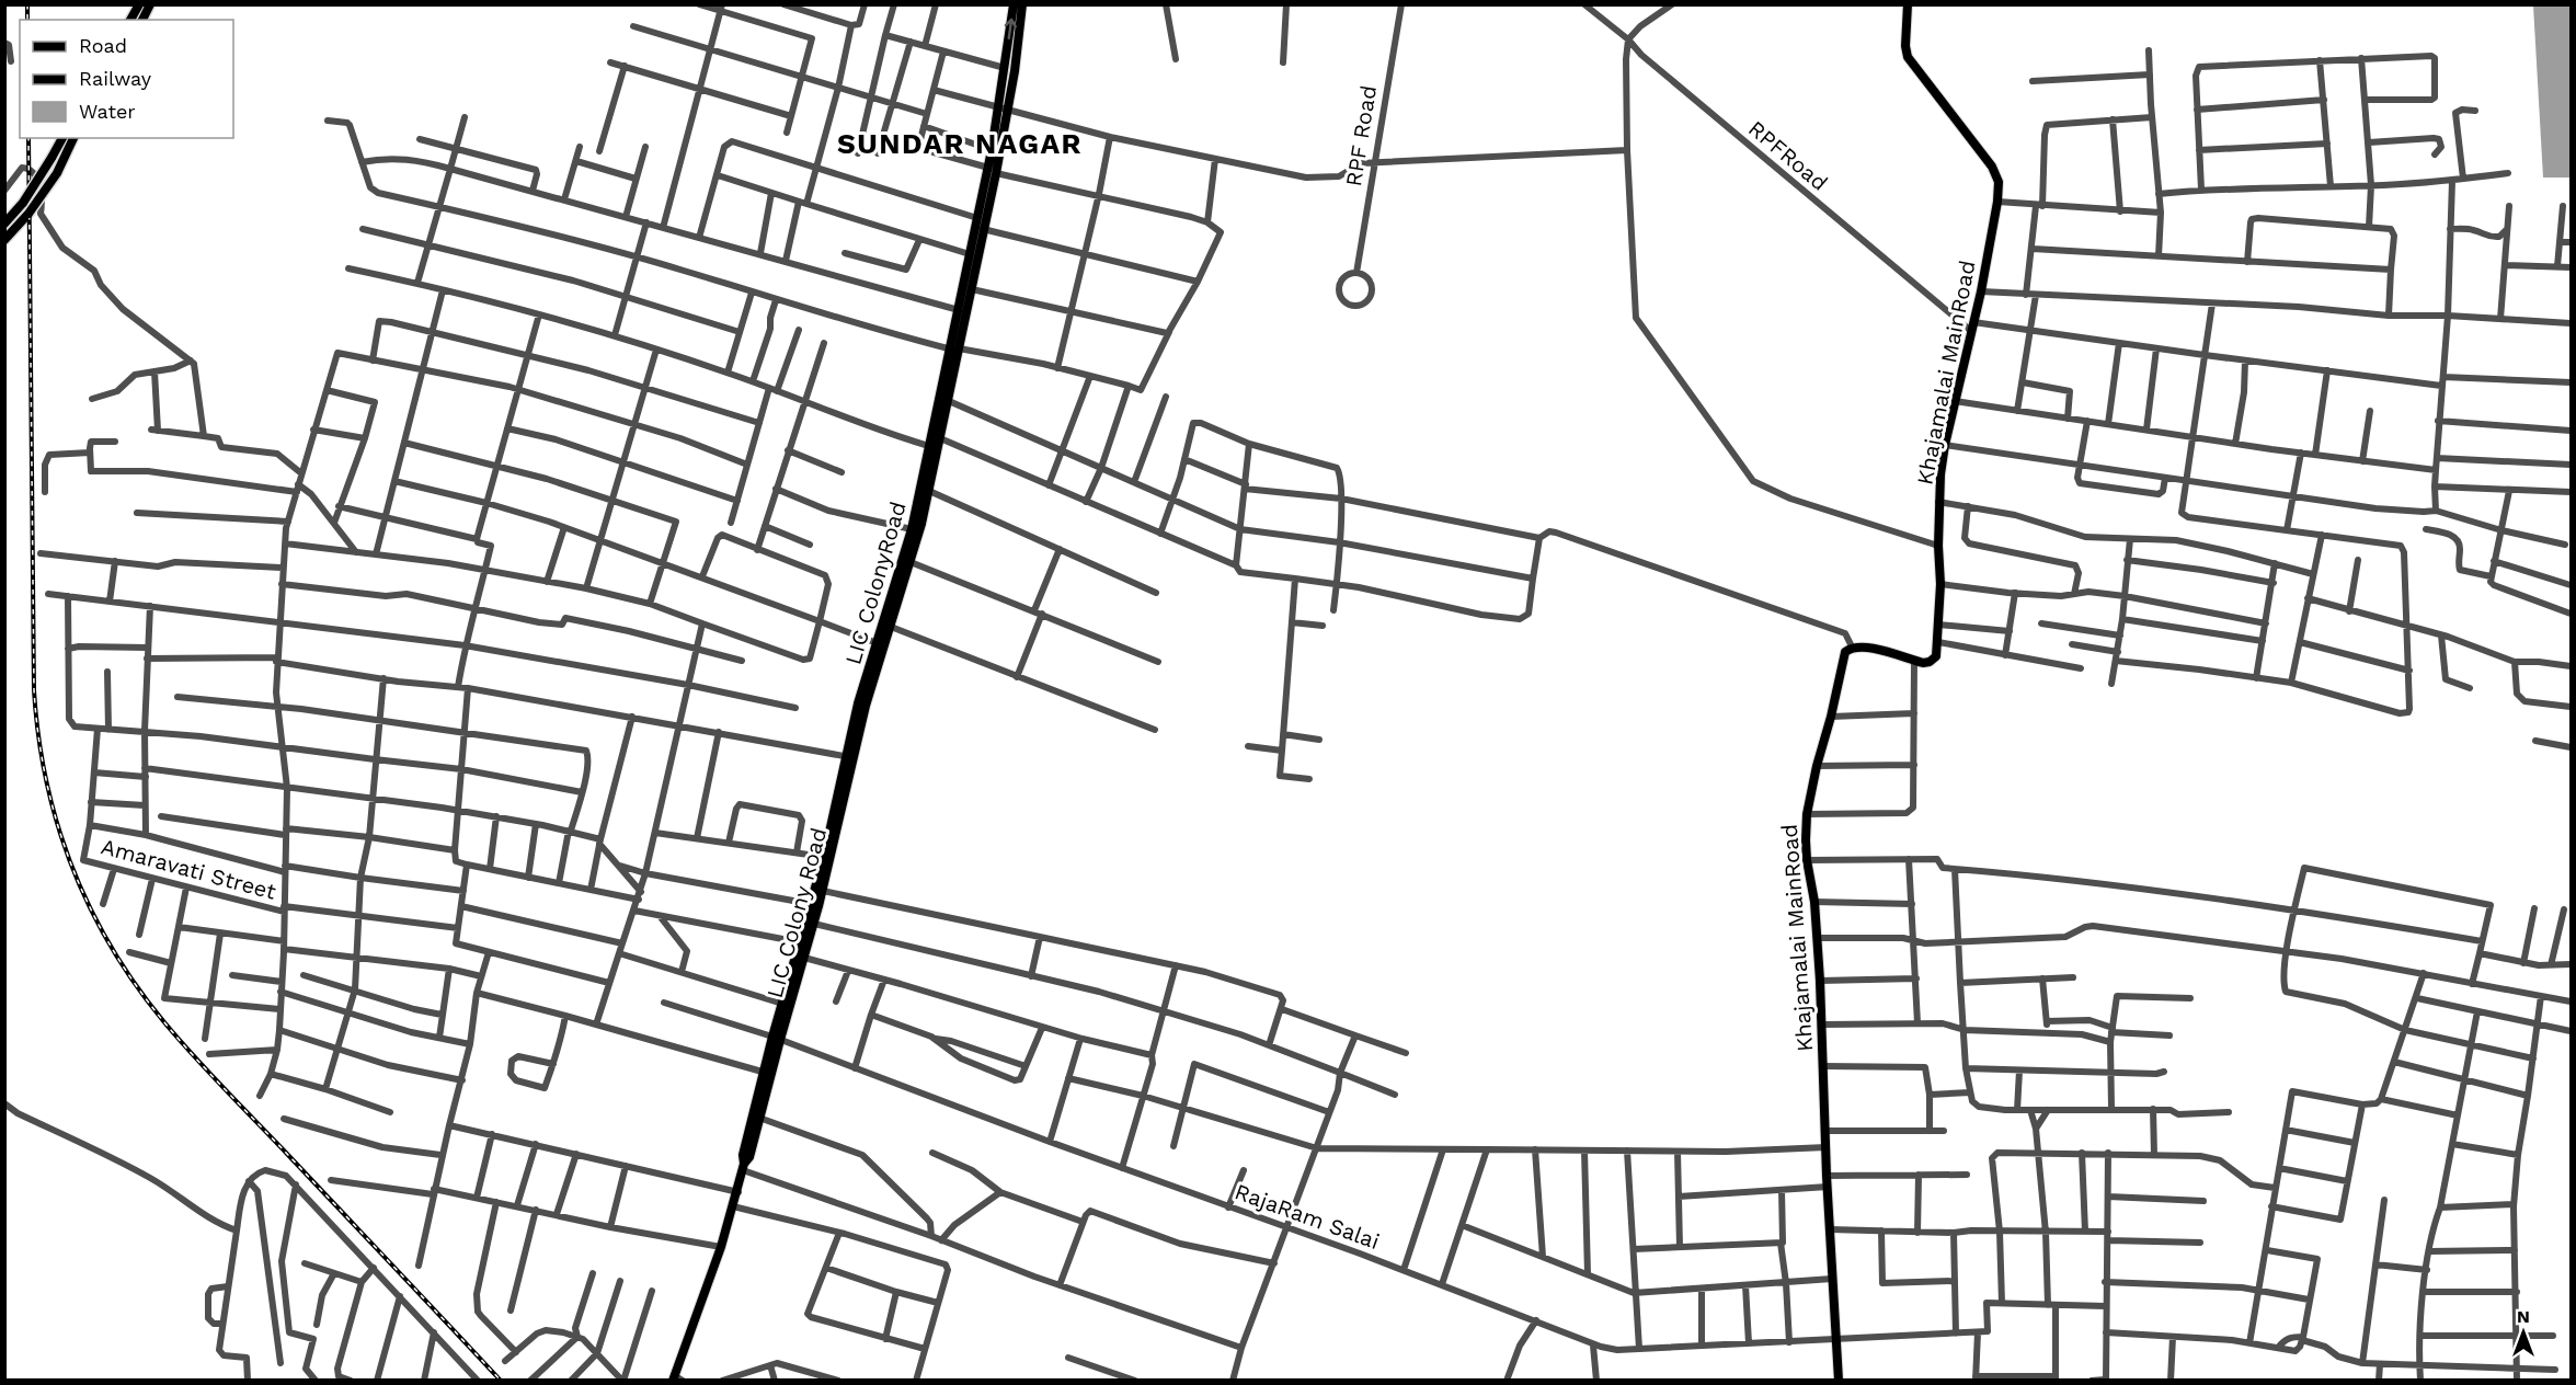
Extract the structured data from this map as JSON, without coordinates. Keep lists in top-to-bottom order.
{
  "streets": {
    "main road": ["Khajamalai MainRoad", "LIC ColonyRoad", "LIC Colony Road"],
    "street": [
      "RPF Road",
      "RPFRoad",
      "Amaravati Street",
      "RajaRam Salai"
    ]
  },
  "crossings": [
    ["RPFRoad", "Khajamalai MainRoad"],
    ["Khajamalai MainRoad", "RajaRam Salai"],
    ["LIC ColonyRoad", "LIC Colony Road"],
    ["LIC ColonyRoad", "RajaRam Salai"],
    ["LIC Colony Road", "RajaRam Salai"]
  ],
  "districts": ["SUNDAR NAGAR"],
  "legend": ["Road", "Railway", "Water"],
  "north": "top"
}
